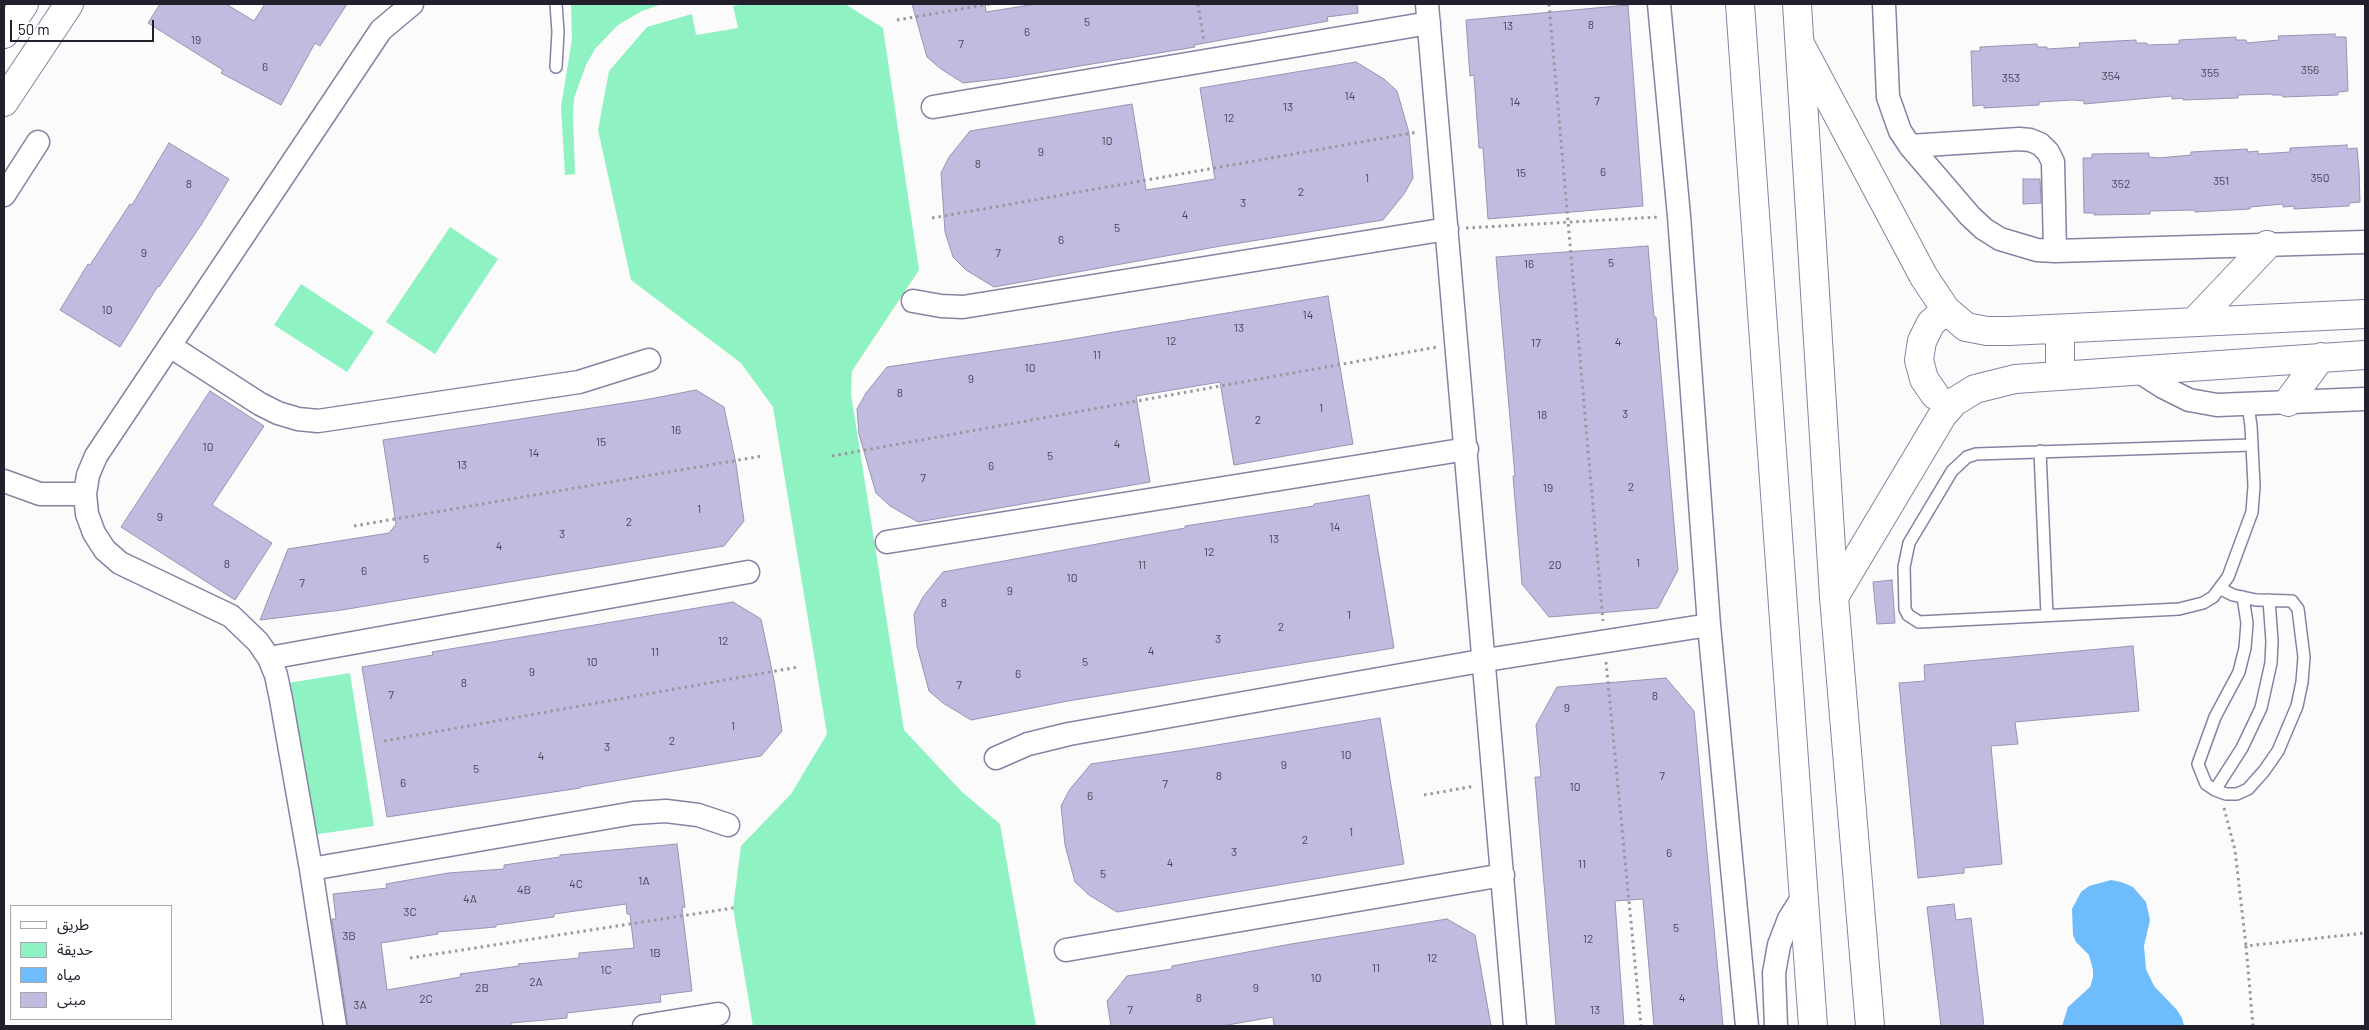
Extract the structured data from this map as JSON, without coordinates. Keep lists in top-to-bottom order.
{
  "house_numbers": [
    "5",
    "8",
    "13",
    "6",
    "19",
    "7",
    "6",
    "356",
    "355",
    "354",
    "353",
    "14",
    "7",
    "14",
    "13",
    "12",
    "10",
    "9",
    "8",
    "6",
    "15",
    "1",
    "350",
    "351",
    "8",
    "352",
    "2",
    "3",
    "4",
    "5",
    "6",
    "9",
    "7",
    "5",
    "16",
    "10",
    "14",
    "13",
    "12",
    "4",
    "17",
    "11",
    "10",
    "9",
    "8",
    "1",
    "3",
    "18",
    "2",
    "16",
    "15",
    "4",
    "10",
    "14",
    "5",
    "13",
    "6",
    "7",
    "2",
    "19",
    "1",
    "9",
    "2",
    "14",
    "3",
    "13",
    "4",
    "12",
    "5",
    "1",
    "8",
    "11",
    "20",
    "6",
    "10",
    "7",
    "9",
    "8",
    "1",
    "2",
    "3",
    "12",
    "4",
    "11",
    "10",
    "5",
    "9",
    "6",
    "8",
    "7",
    "7",
    "8",
    "9",
    "1",
    "2",
    "3",
    "10",
    "4",
    "9",
    "5",
    "8",
    "7",
    "6",
    "7",
    "10",
    "6",
    "1",
    "2",
    "3",
    "6",
    "4",
    "11",
    "5",
    "1A",
    "4C",
    "4B",
    "4A",
    "3C",
    "5",
    "3B",
    "12",
    "1B",
    "12",
    "11",
    "1C",
    "10",
    "2A",
    "2B",
    "9",
    "8",
    "4",
    "2C",
    "3A",
    "7",
    "13"
  ],
  "legend": [
    "طريق",
    "حديقة",
    "مياه",
    "مبنى"
  ],
  "scale_bar": "50 m"
}
